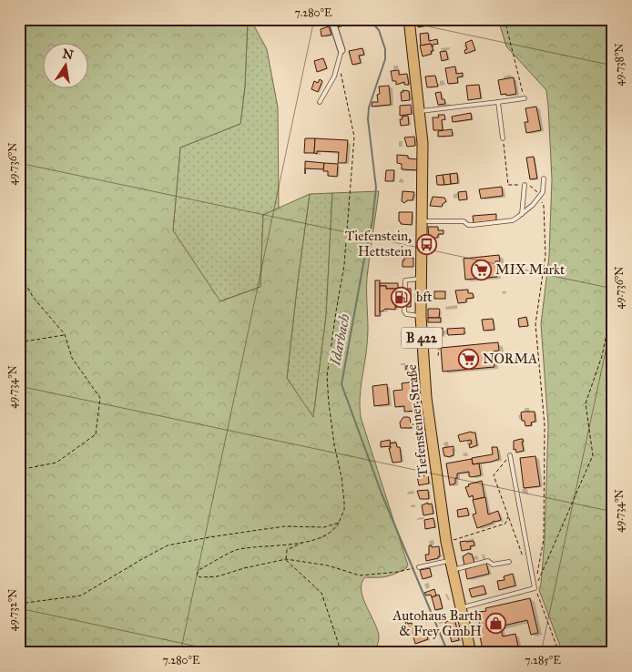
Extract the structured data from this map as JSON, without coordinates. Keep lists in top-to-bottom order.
{
  "streets": {
    "main road": ["B 422", "Tiefensteiner Straße"]
  },
  "water": ["Idarbach"],
  "places": {
    "bus stop": ["Tiefenstein, Hettstein"],
    "supermarket": ["MIX Markt", "NORMA"],
    "fuel station": ["bft"],
    "shop": ["Autohaus Barth & Frey GmbH"]
  },
  "north": "top",
  "coordinates": [
    "7.280°E",
    "49.738°N",
    "49.736°N",
    "49.734°N",
    "49.732°N",
    "7.285°E"
  ]
}
